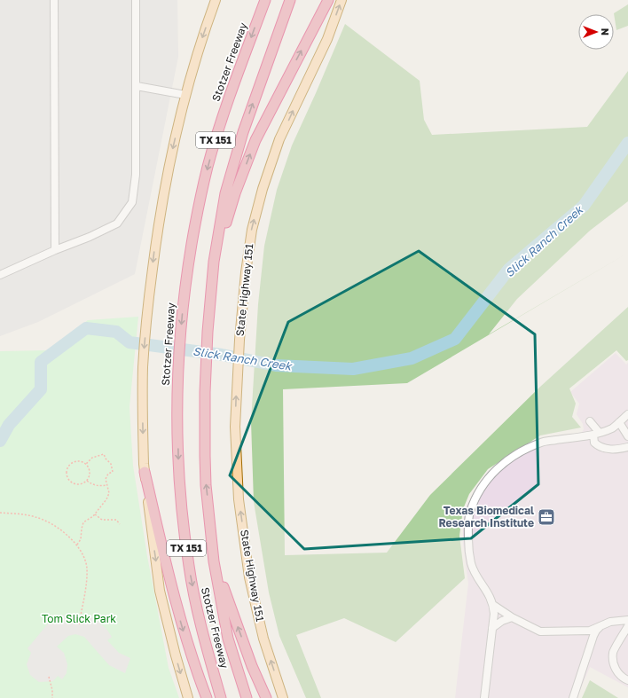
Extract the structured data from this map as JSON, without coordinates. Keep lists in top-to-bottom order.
{
  "streets": {
    "highway": ["Stotzer Freeway", "TX 151"],
    "main road": ["State Highway 151"]
  },
  "one_way": ["State Highway 151"],
  "water": ["Slick Ranch Creek"],
  "parks": ["Tom Slick Park"],
  "places": {
    "office": ["Texas Biomedical Research Institute"]
  },
  "north": "right"
}
